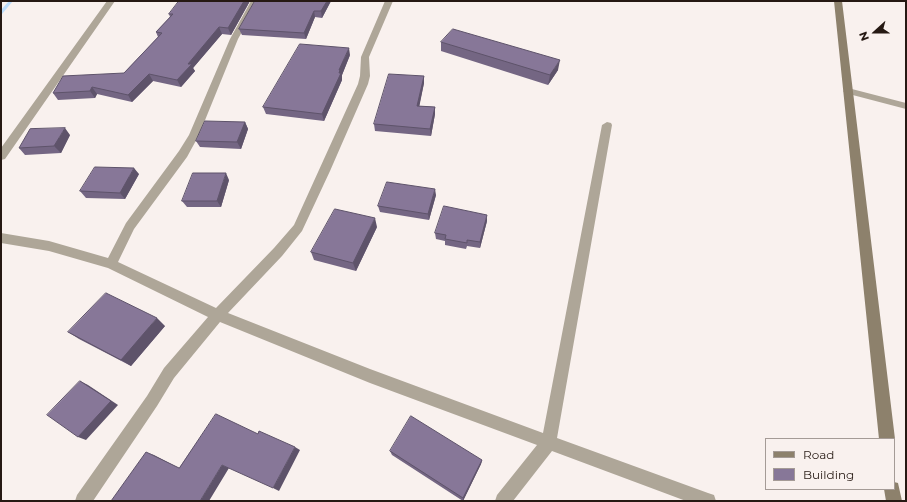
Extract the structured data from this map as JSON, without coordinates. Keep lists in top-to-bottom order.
{
  "legend": ["Road", "Building"],
  "north": "left"
}
